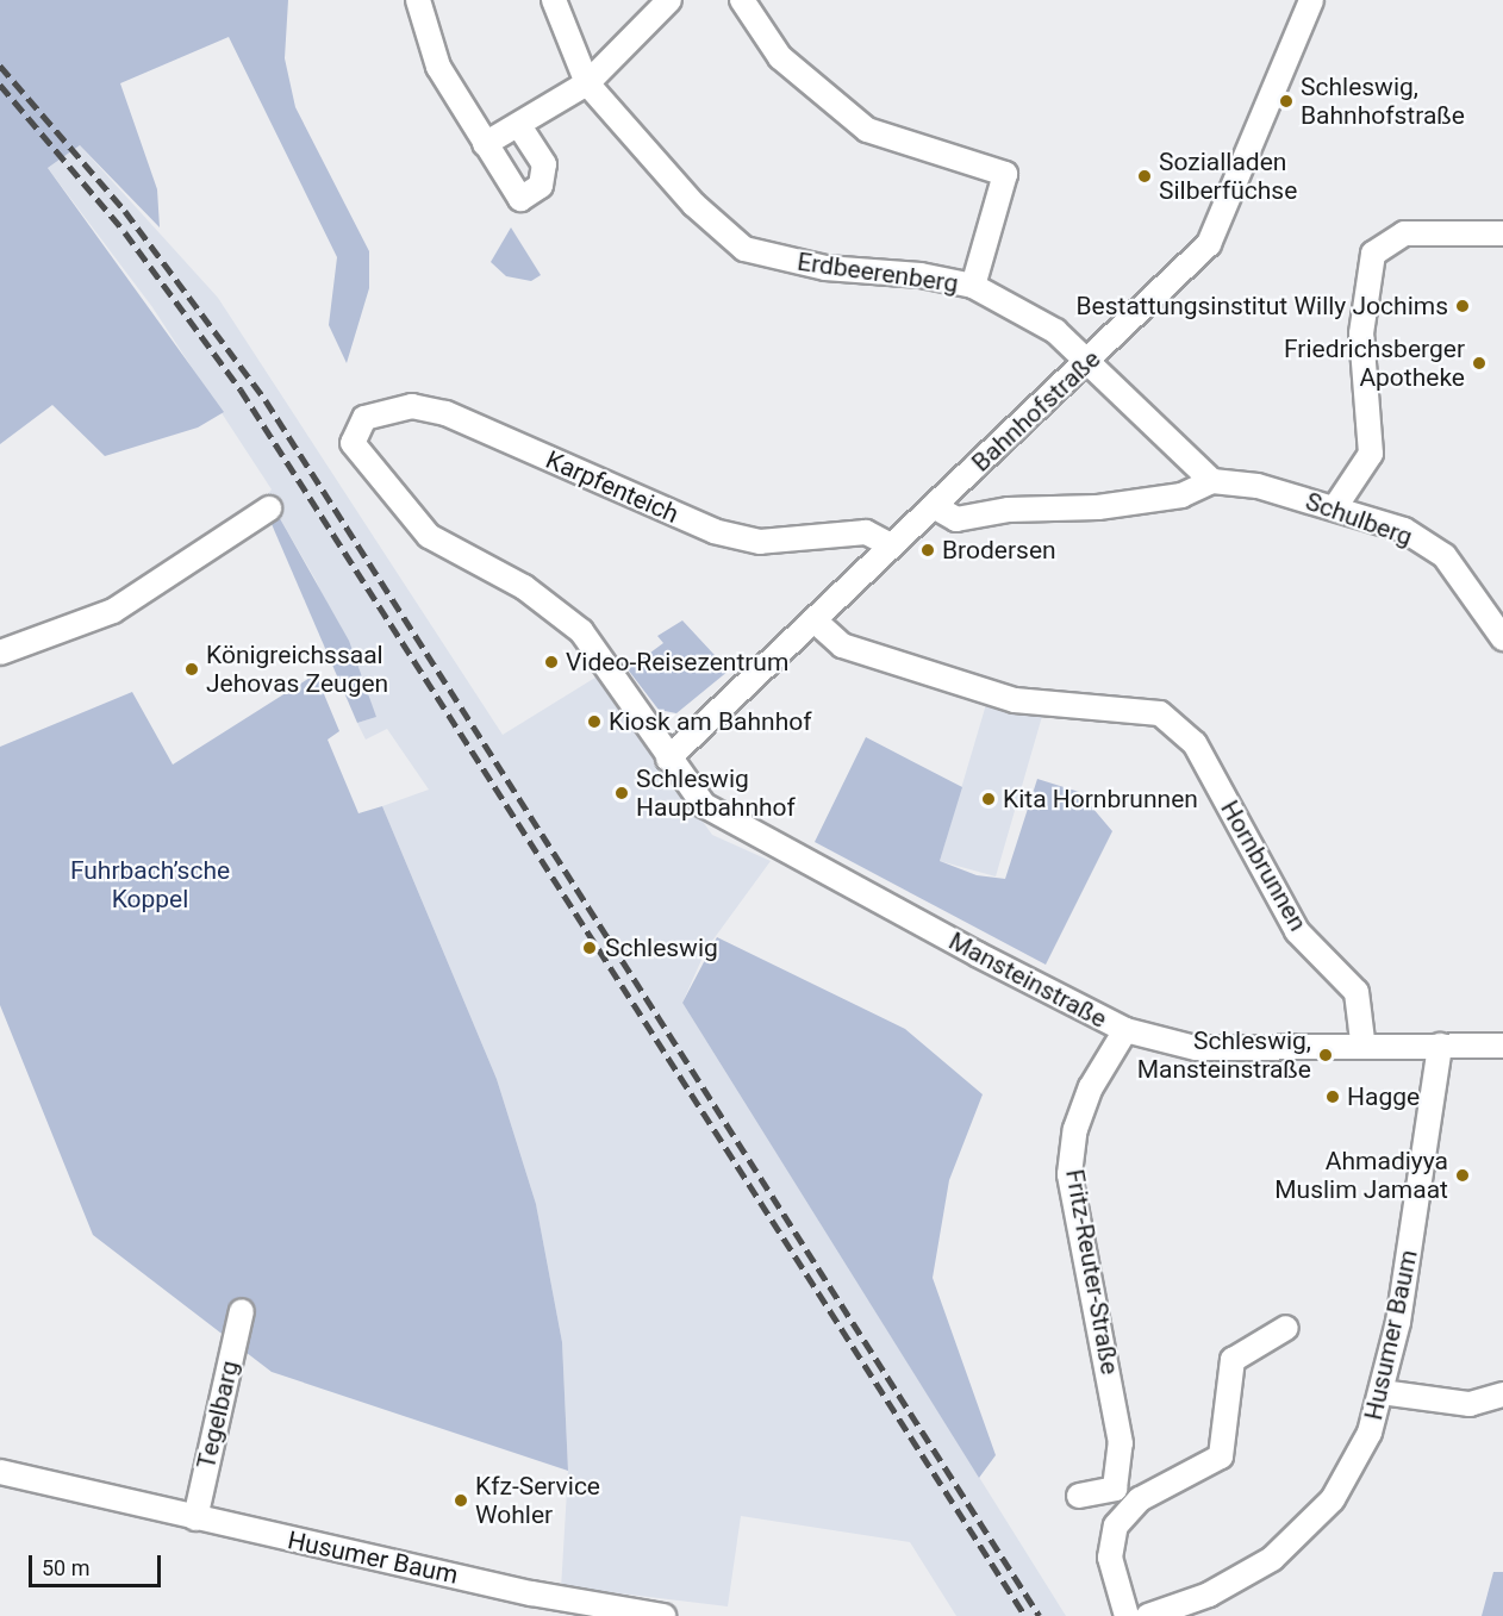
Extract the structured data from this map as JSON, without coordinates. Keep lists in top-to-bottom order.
{
  "streets": {
    "street": [
      "Erdbeerenberg",
      "Bahnhofstraße",
      "Karpfenteich",
      "Schulberg",
      "Hornbrunnen",
      "Mansteinstraße",
      "Fritz-Reuter-Straße",
      "Husumer Baum",
      "Tegelbarg"
    ]
  },
  "crossings": [
    ["Erdbeerenberg", "Bahnhofstraße"],
    ["Erdbeerenberg", "Schulberg"],
    ["Bahnhofstraße", "Karpfenteich"],
    ["Bahnhofstraße", "Hornbrunnen"],
    ["Bahnhofstraße", "Mansteinstraße"],
    ["Karpfenteich", "Mansteinstraße"],
    ["Hornbrunnen", "Mansteinstraße"],
    ["Mansteinstraße", "Fritz-Reuter-Straße"],
    ["Mansteinstraße", "Husumer Baum"],
    ["Husumer Baum", "Tegelbarg"]
  ],
  "parks": ["Fuhrbach’sche Koppel"],
  "places": [
    "Schleswig, Bahnhofstraße",
    "Sozialladen Silberfüchse",
    "Bestattungsinstitut Willy Jochims",
    "Friedrichsberger Apotheke",
    "Brodersen",
    "Video-Reisezentrum",
    "Königreichssaal Jehovas Zeugen",
    "Kiosk am Bahnhof",
    "Schleswig Hauptbahnhof",
    "Kita Hornbrunnen",
    "Schleswig",
    "Schleswig, Mansteinstraße",
    "Hagge",
    "Ahmadiyya Muslim Jamaat",
    "Kfz-Service Wohler"
  ],
  "scale_bar": "50 m"
}
